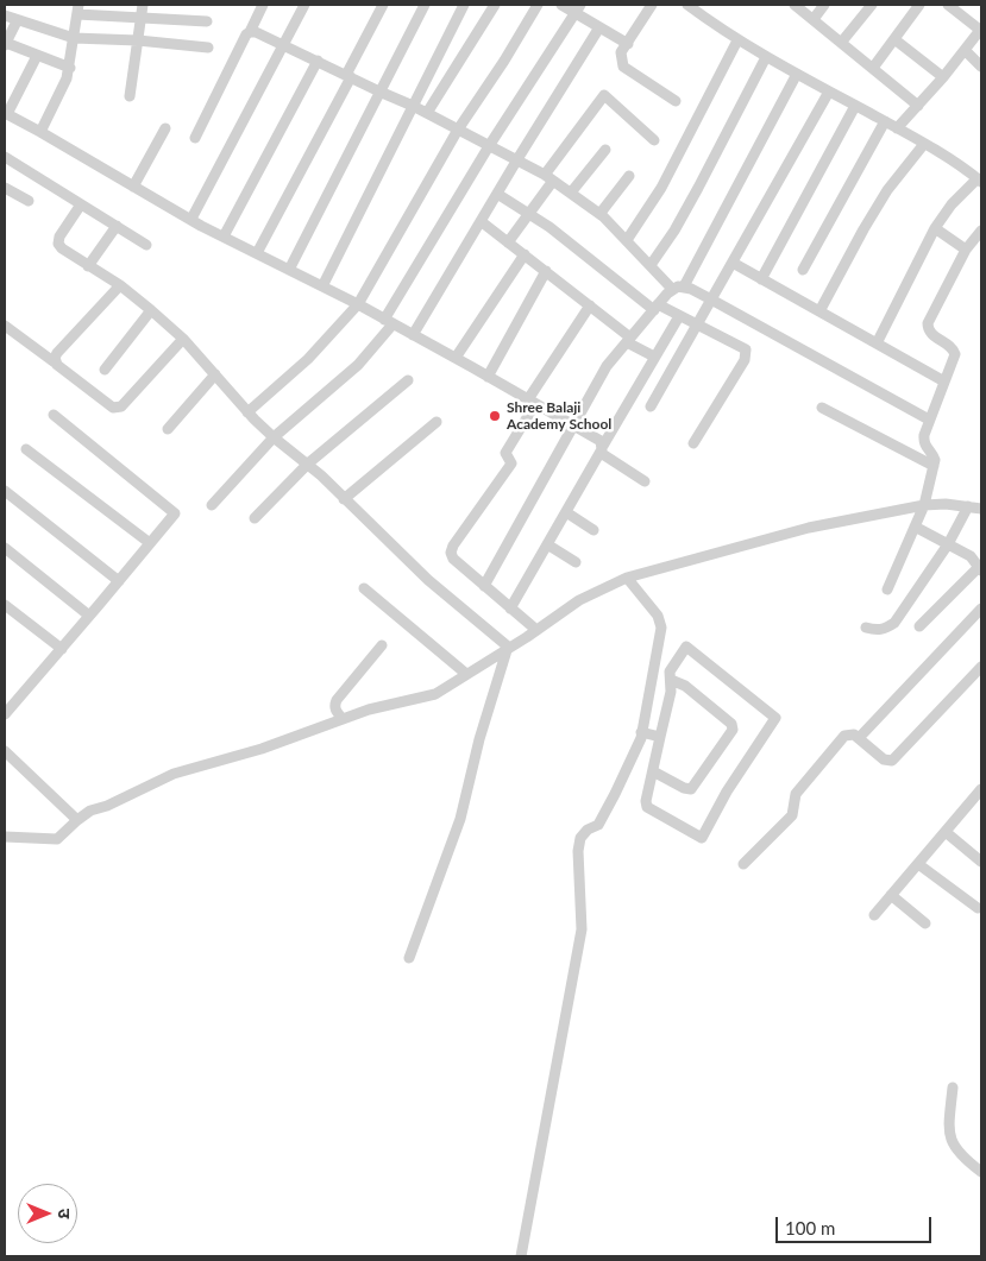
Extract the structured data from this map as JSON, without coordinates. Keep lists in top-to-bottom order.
{
  "places": ["Shree Balaji Academy School"],
  "scale_bar": "100 m",
  "north": "right"
}
